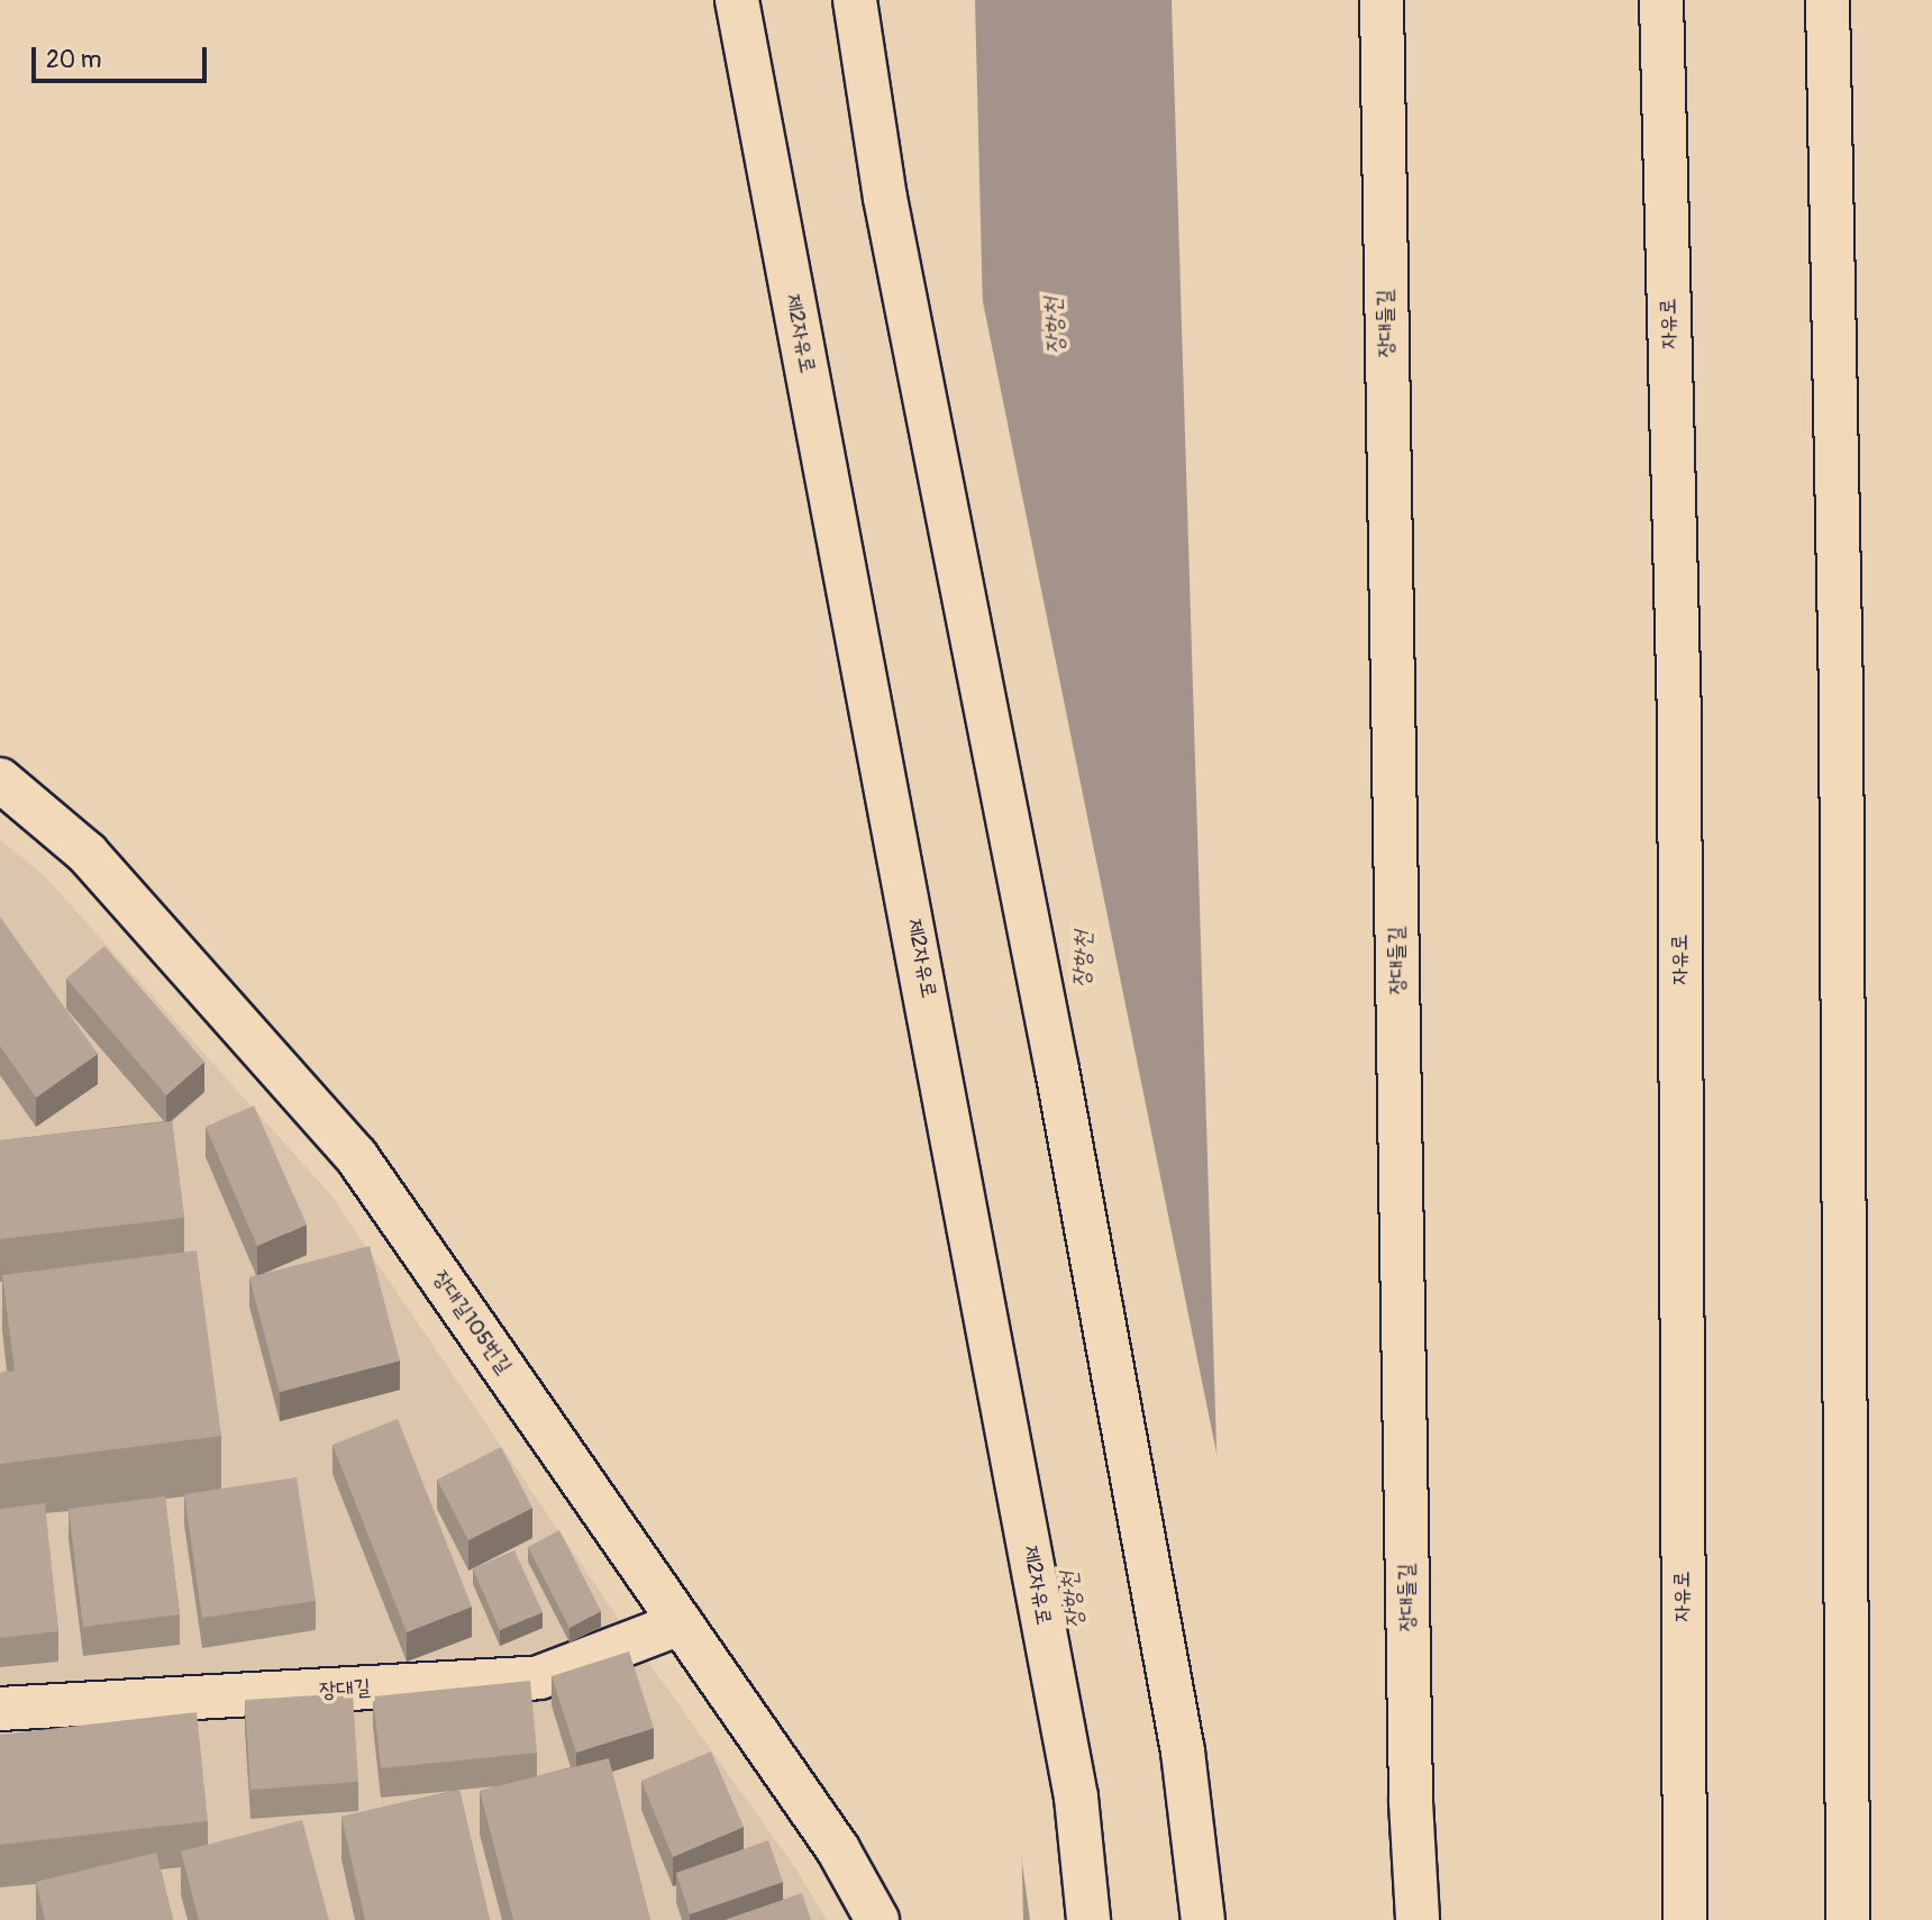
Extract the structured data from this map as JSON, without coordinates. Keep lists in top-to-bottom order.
{
  "streets": {
    "main road": [
      "장대들길",
      "자유로",
      "제2자유로",
      "장대길105번길",
      "장대길"
    ]
  },
  "crossings": [
    ["장대길105번길", "장대길"]
  ],
  "water": ["장항천"],
  "scale_bar": "20 m"
}
